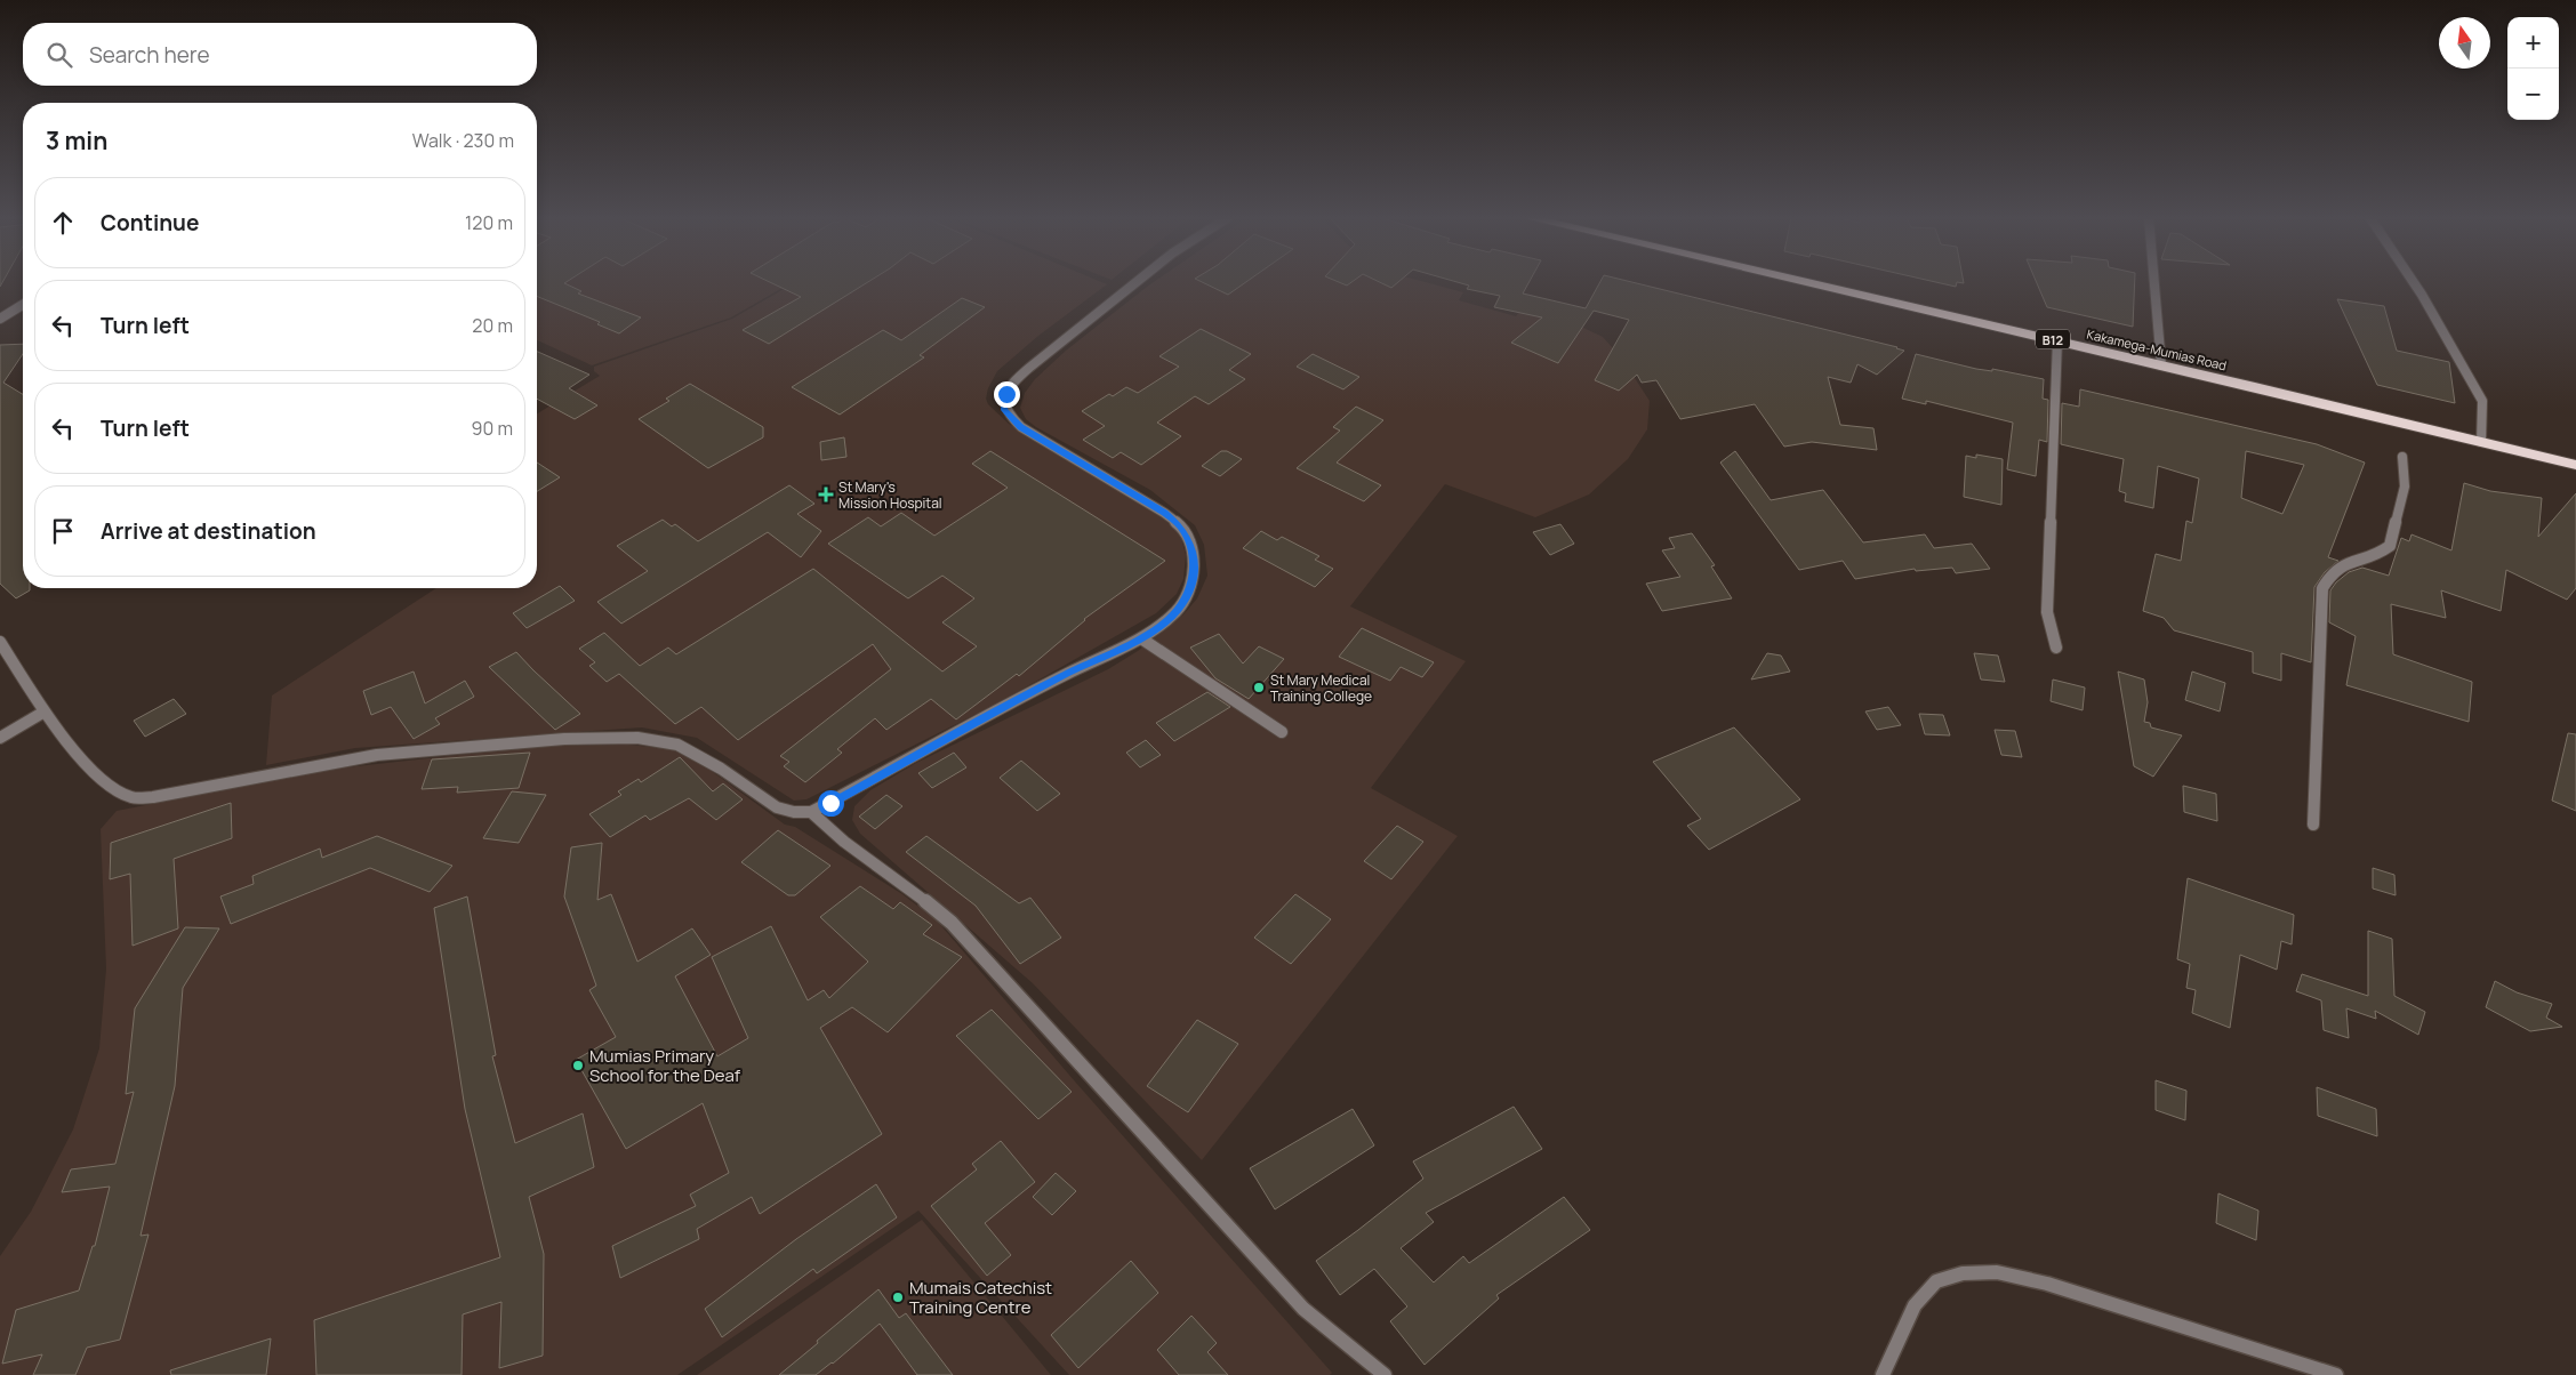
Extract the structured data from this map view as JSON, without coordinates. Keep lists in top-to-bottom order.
{
  "streets": {
    "highway": ["B12", "Kakamega-Mumias Road"]
  },
  "places": {
    "health": ["St Mary's Mission Hospital"],
    "other": ["St Mary Medical Training College", "Mumias Primary School for the Deaf", "Mumais Catechist Training Centre"]
  },
  "north": "top",
  "page": {
    "map_buttons": ["+", "−"],
    "search": "Search here",
    "heading": ["3 min", "Walk · 230 m"],
    "list": [
      ["Continue", "120 m"],
      ["Turn left", "20 m"],
      ["Turn left", "90 m"],
      "Arrive at destination"
    ]
  }
}
